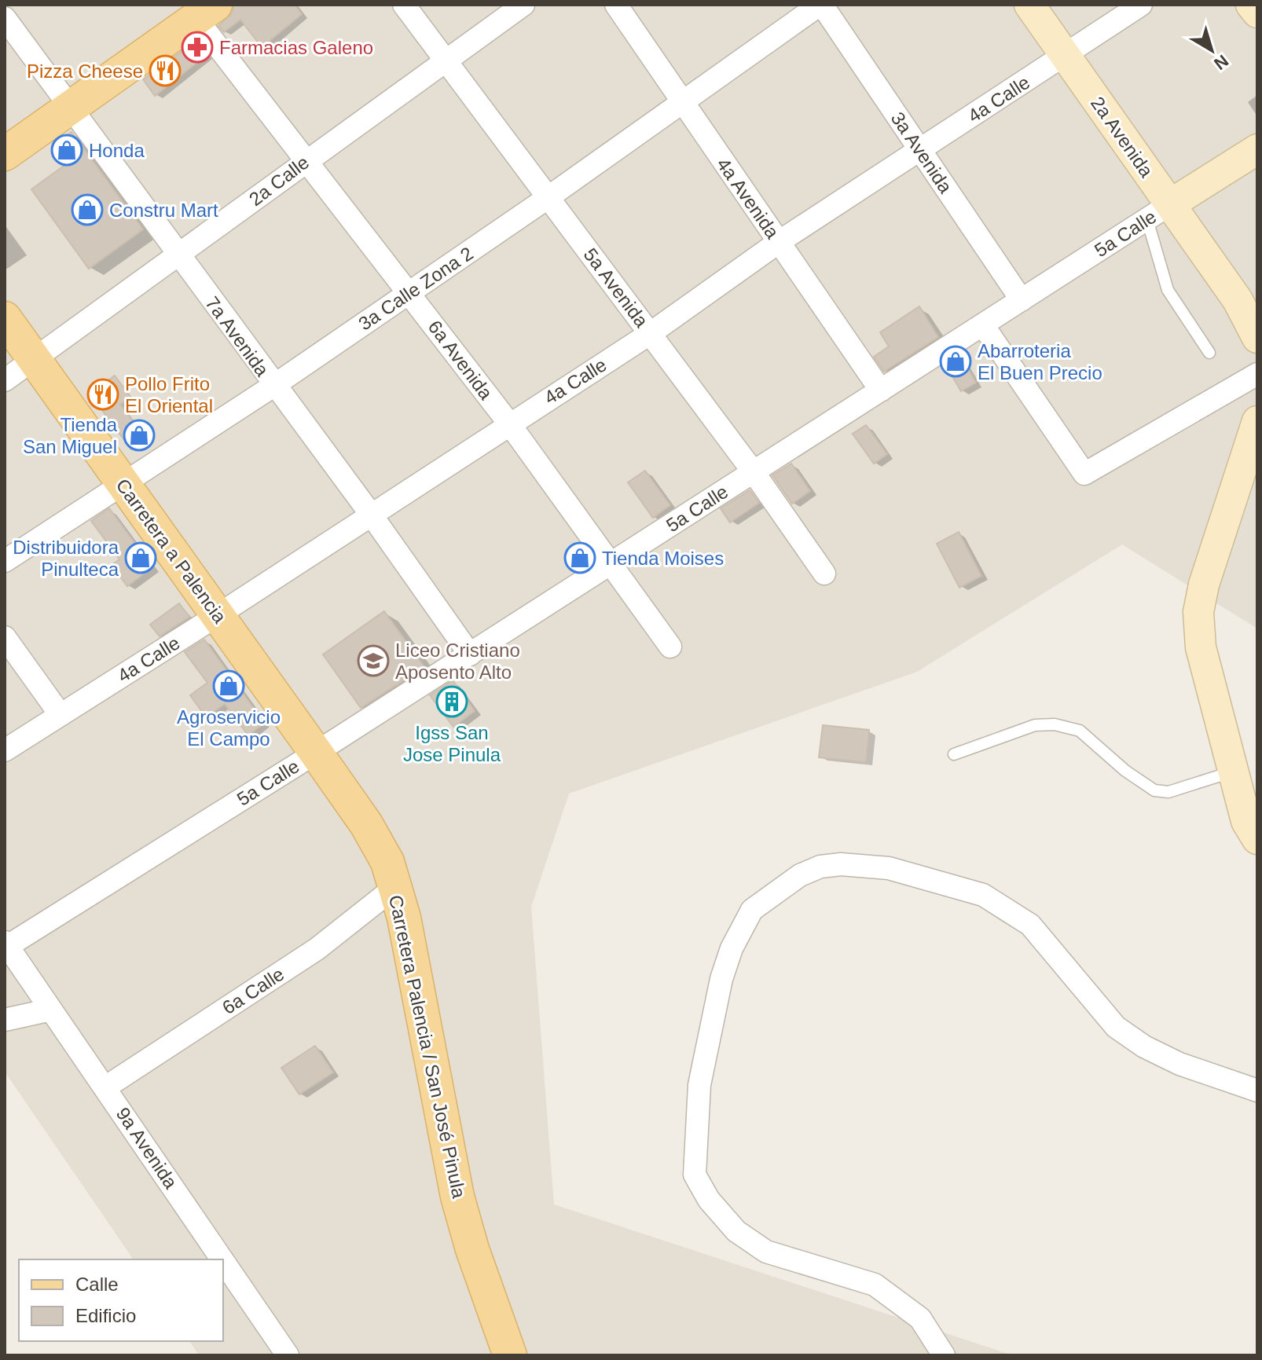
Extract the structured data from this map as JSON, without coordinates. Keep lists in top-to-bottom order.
{
  "streets": {
    "main road": ["Carretera a Palencia", "Carretera Palencia / San José Pinula"],
    "street": [
      "4a Calle",
      "2a Avenida",
      "3a Avenida",
      "2a Calle",
      "4a Avenida",
      "5a Calle",
      "5a Avenida",
      "3a Calle Zona 2",
      "7a Avenida",
      "6a Avenida",
      "6a Calle",
      "9a Avenida"
    ]
  },
  "crossings": [
    ["4a Calle", "2a Avenida"],
    ["4a Calle", "3a Avenida"],
    ["4a Calle", "4a Avenida"],
    ["4a Calle", "5a Avenida"],
    ["4a Calle", "7a Avenida"],
    ["4a Calle", "6a Avenida"],
    ["4a Calle", "Carretera a Palencia"],
    ["2a Avenida", "5a Calle"],
    ["3a Avenida", "5a Calle"],
    ["3a Avenida", "3a Calle Zona 2"],
    ["2a Calle", "5a Avenida"],
    ["2a Calle", "7a Avenida"],
    ["2a Calle", "6a Avenida"],
    ["2a Calle", "Carretera a Palencia"],
    ["4a Avenida", "5a Calle"],
    ["4a Avenida", "3a Calle Zona 2"],
    ["5a Calle", "5a Avenida"],
    ["5a Calle", "7a Avenida"],
    ["5a Calle", "6a Avenida"],
    ["5a Calle", "Carretera a Palencia"],
    ["5a Calle", "Carretera Palencia / San José Pinula"],
    ["5a Calle", "9a Avenida"],
    ["5a Avenida", "3a Calle Zona 2"],
    ["3a Calle Zona 2", "7a Avenida"],
    ["3a Calle Zona 2", "6a Avenida"],
    ["3a Calle Zona 2", "Carretera a Palencia"],
    ["Carretera a Palencia", "Carretera Palencia / San José Pinula"],
    ["6a Calle", "Carretera Palencia / San José Pinula"],
    ["6a Calle", "9a Avenida"]
  ],
  "places": {
    "pharmacy": ["Farmacias Galeno"],
    "restaurant": ["Pizza Cheese", "Pollo Frito El Oriental"],
    "shop": [
      "Honda",
      "Constru Mart",
      "Abarroteria El Buen Precio",
      "Tienda San Miguel",
      "Distribuidora Pinulteca",
      "Tienda Moises",
      "Agroservicio El Campo"
    ],
    "school or university": ["Liceo Cristiano Aposento Alto"],
    "building": ["Igss San Jose Pinula"]
  },
  "legend": ["Calle", "Edificio"],
  "north": "bottom right"
}
